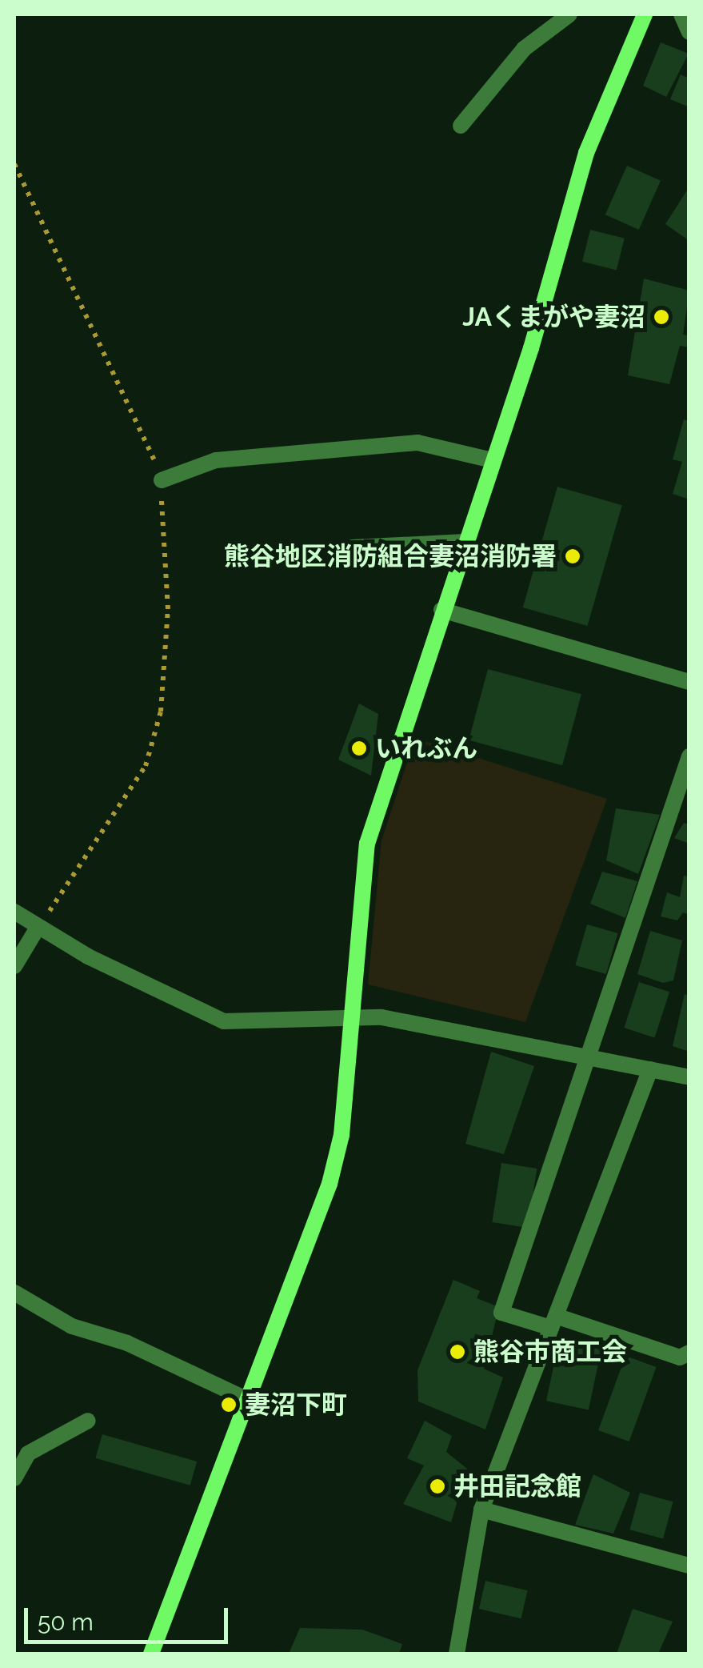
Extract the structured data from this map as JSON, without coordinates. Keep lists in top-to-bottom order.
{
  "places": [
    "JAくまがや妻沼",
    "熊谷地区消防組合妻沼消防署",
    "いれぶん",
    "熊谷市商工会",
    "妻沼下町",
    "井田記念館"
  ],
  "scale_bar": "50 m"
}
